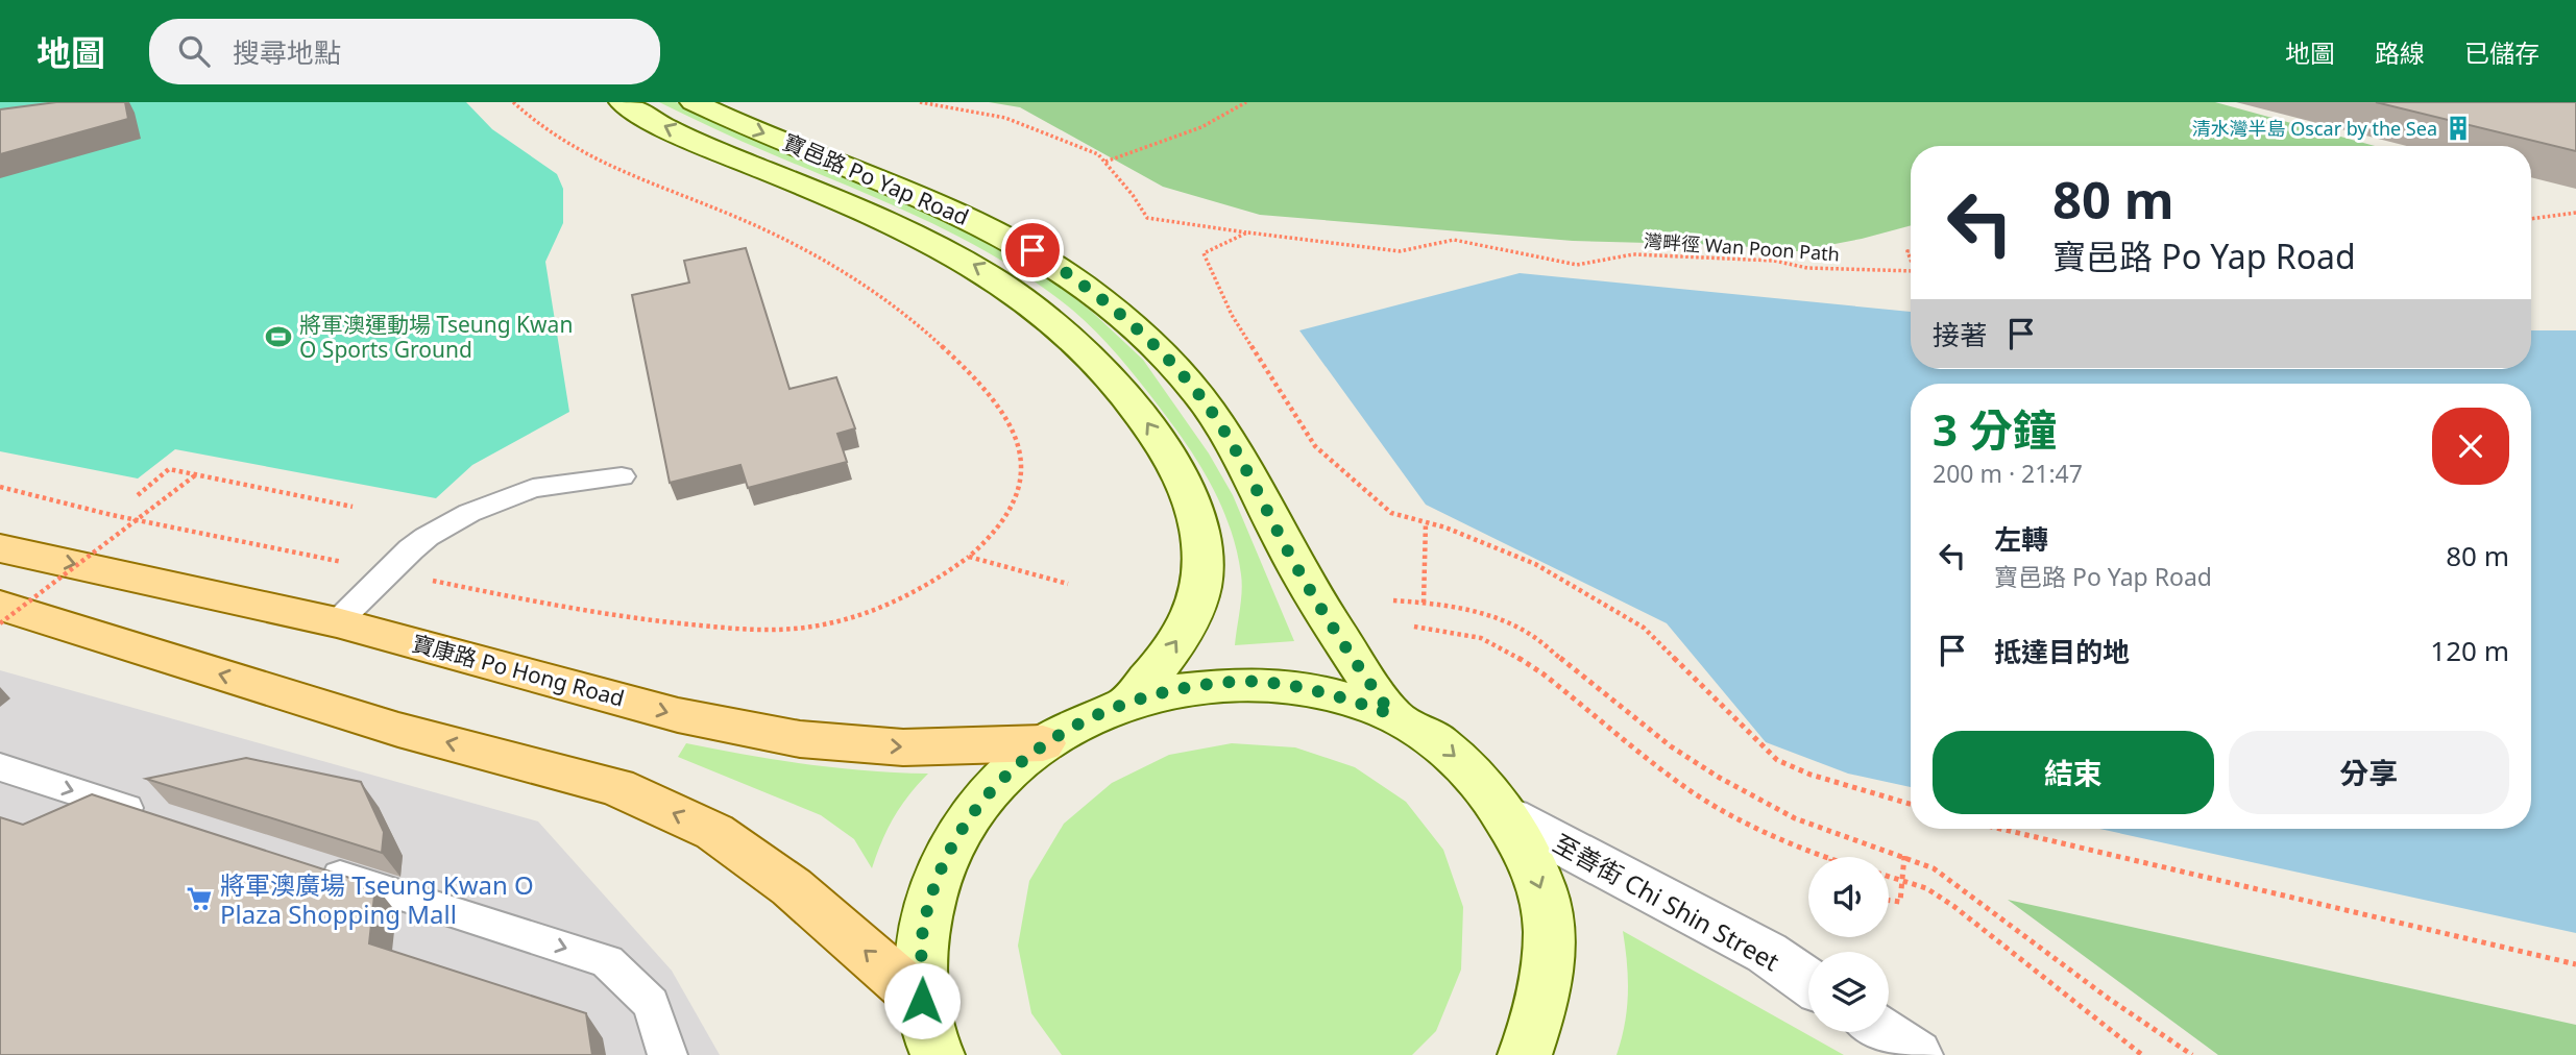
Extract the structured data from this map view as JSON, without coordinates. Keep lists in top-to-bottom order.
{
  "streets": {
    "main road": ["寶邑路 Po Yap Road", "寶康路 Po Hong Road"],
    "street": ["至善街 Chi Shin Street"],
    "path": ["灣畔徑 Wan Poon Path"]
  },
  "crossings": [
    ["寶邑路 Po Yap Road", "寶康路 Po Hong Road"],
    ["寶邑路 Po Yap Road", "至善街 Chi Shin Street"]
  ],
  "places": {
    "building": ["清水灣半島 Oscar by the Sea"],
    "sports": ["將軍澳運動場 Tseung Kwan O Sports Ground"],
    "supermarket": ["將軍澳廣場 Tseung Kwan O Plaza Shopping Mall"]
  },
  "page": {
    "header": "地圖",
    "search": "搜尋地點",
    "nav": ["地圖", "路線", "已儲存"],
    "turn": ["80 m", "寶邑路 Po Yap Road"],
    "then": "接著",
    "heading": ["3 分鐘", "200 m · 21:47"],
    "list": [
      {
        "name": "左轉",
        "note": "寶邑路 Po Yap Road",
        "value": "80 m"
      },
      {
        "name": "抵達目的地",
        "value": "120 m"
      }
    ],
    "buttons": ["結束", "分享"]
  }
}
